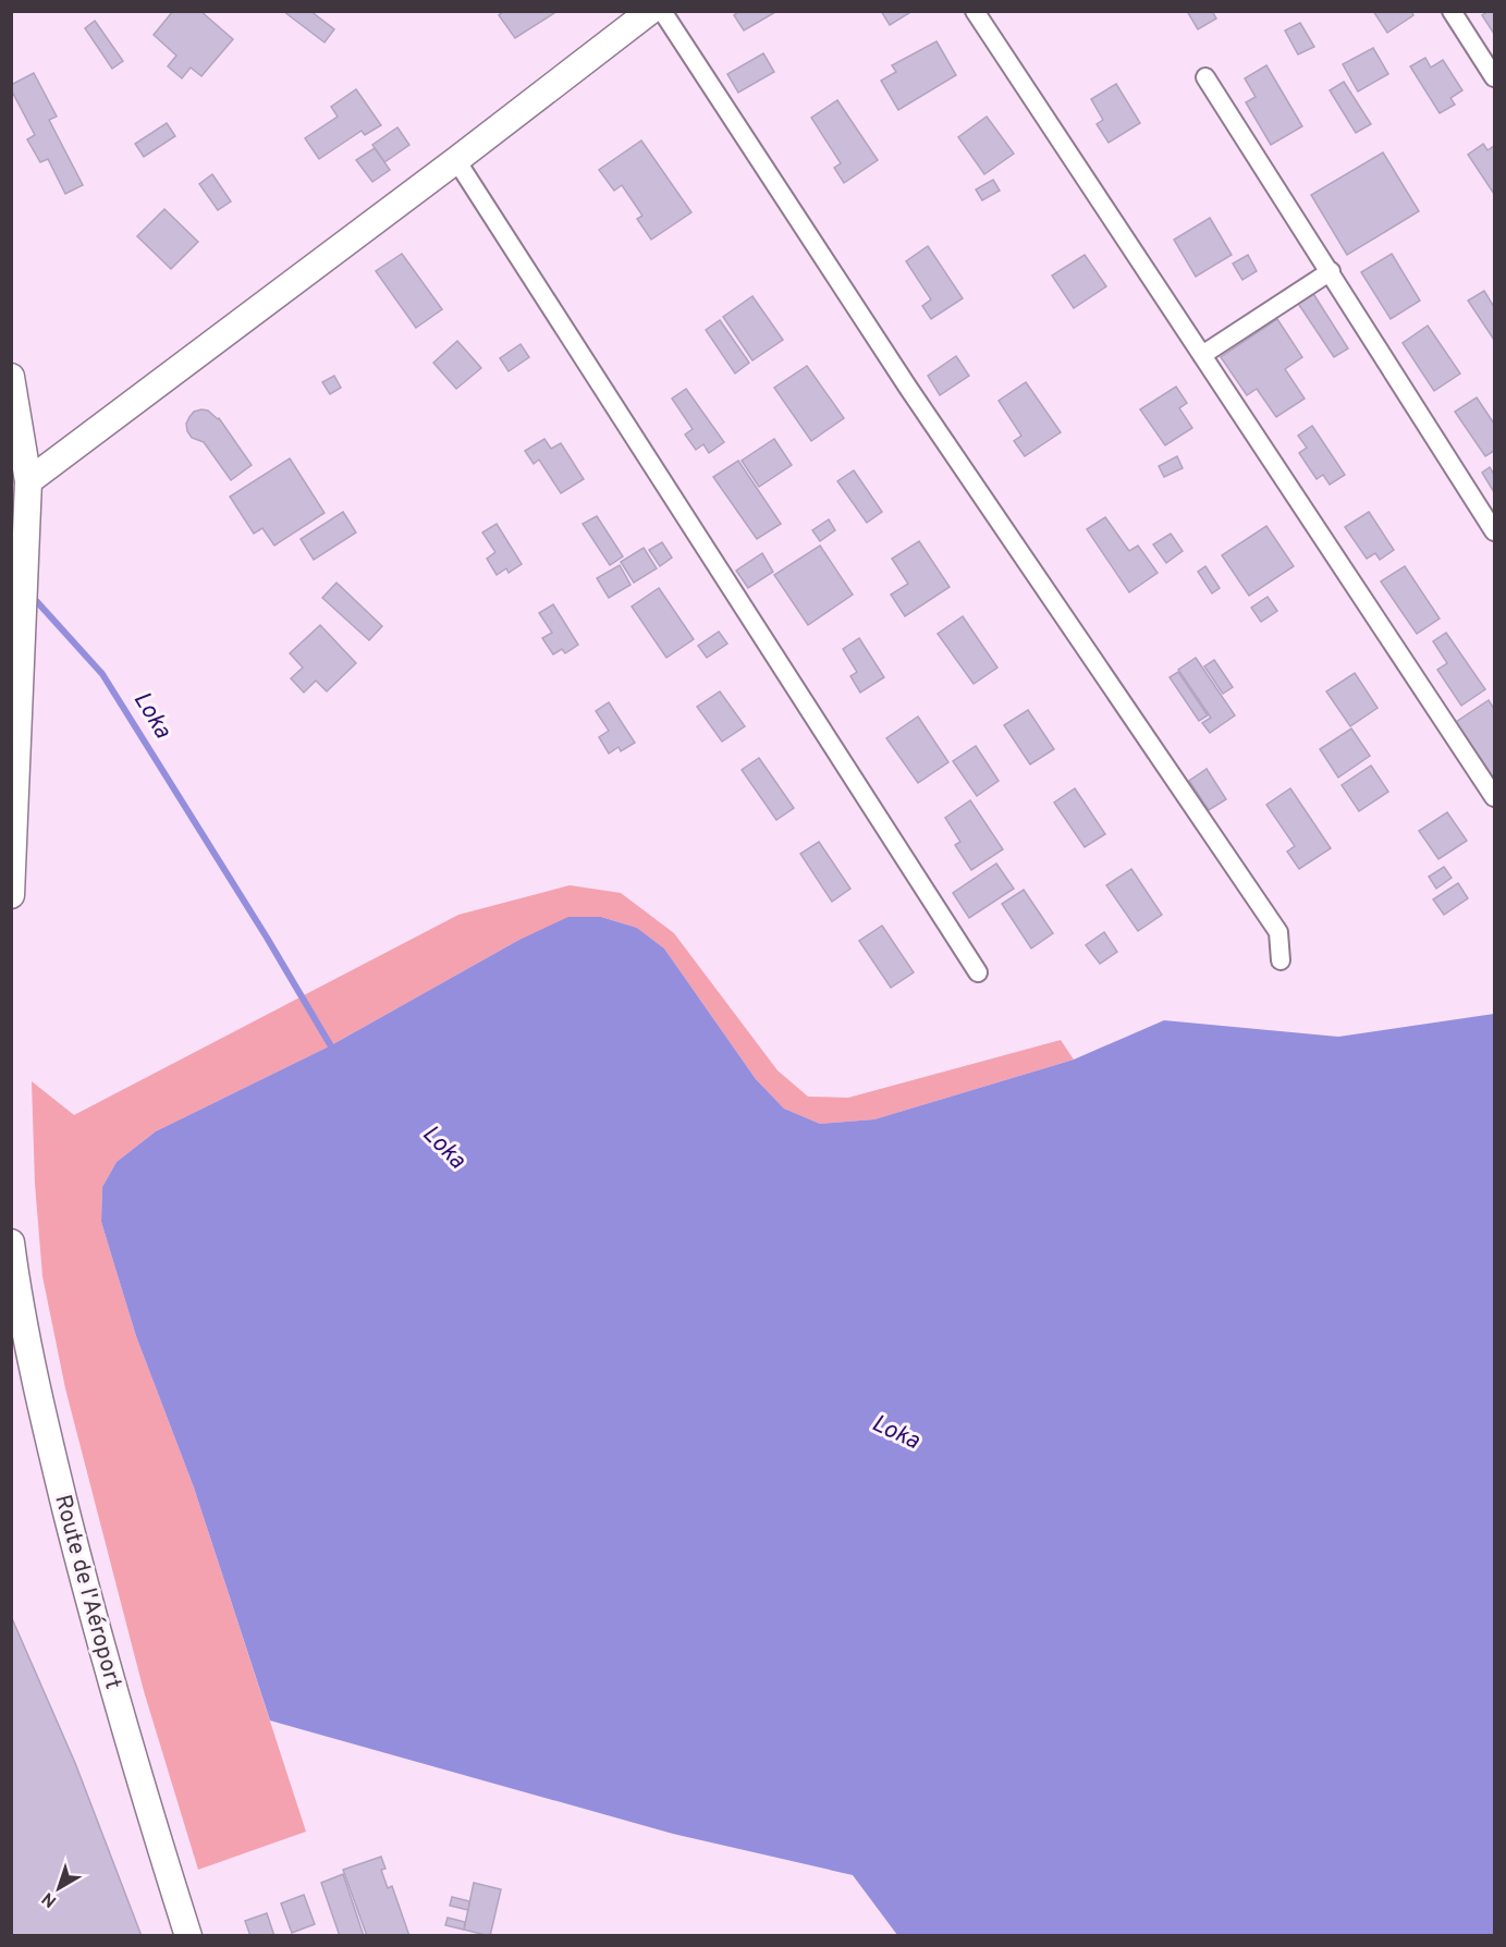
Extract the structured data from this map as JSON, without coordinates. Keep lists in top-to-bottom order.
{
  "streets": {
    "main road": ["Route de l'Aéroport"]
  },
  "water": ["Loka"],
  "north": "bottom left"
}
